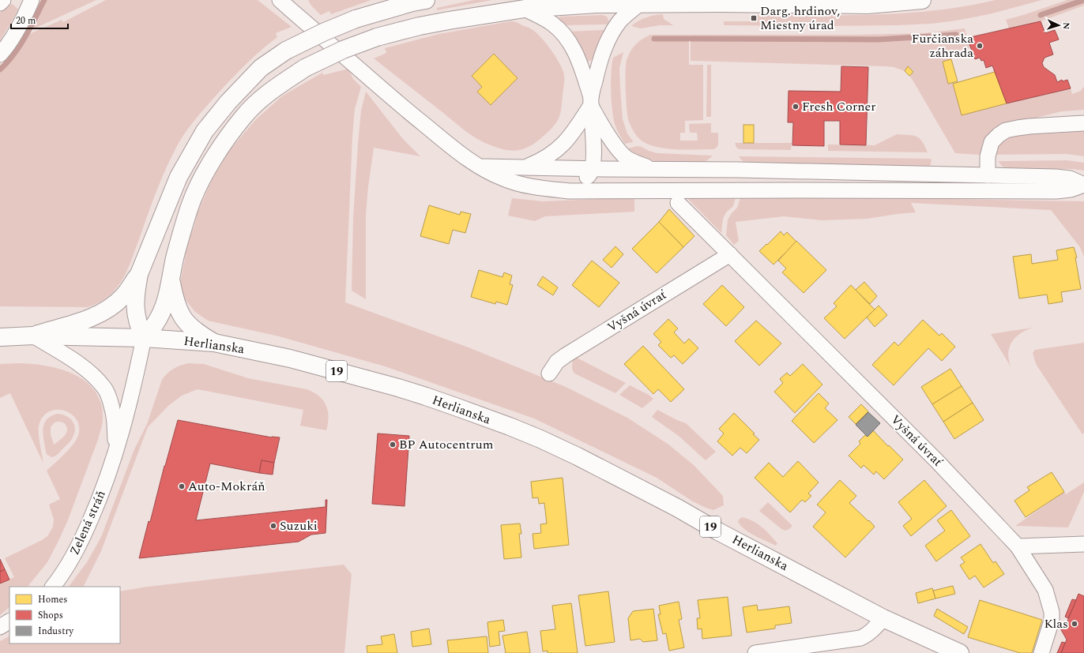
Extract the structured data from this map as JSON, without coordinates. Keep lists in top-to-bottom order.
{
  "streets": {
    "street": [
      "Vyšná úvrať",
      "Herlianska",
      "19",
      "Zelená stráň"
    ]
  },
  "crossings": [
    ["Herlianska", "Zelená stráň"]
  ],
  "places": {
    "transit": ["Darg. hrdinov, Miestny úrad"],
    "other": [
      "Furčianska záhrada",
      "Fresh Corner",
      "BP Autocentrum",
      "Auto-Mokráň",
      "Suzuki",
      "Klas"
    ]
  },
  "legend": ["Homes", "Shops", "Industry"],
  "scale_bar": "20 m",
  "north": "right"
}
